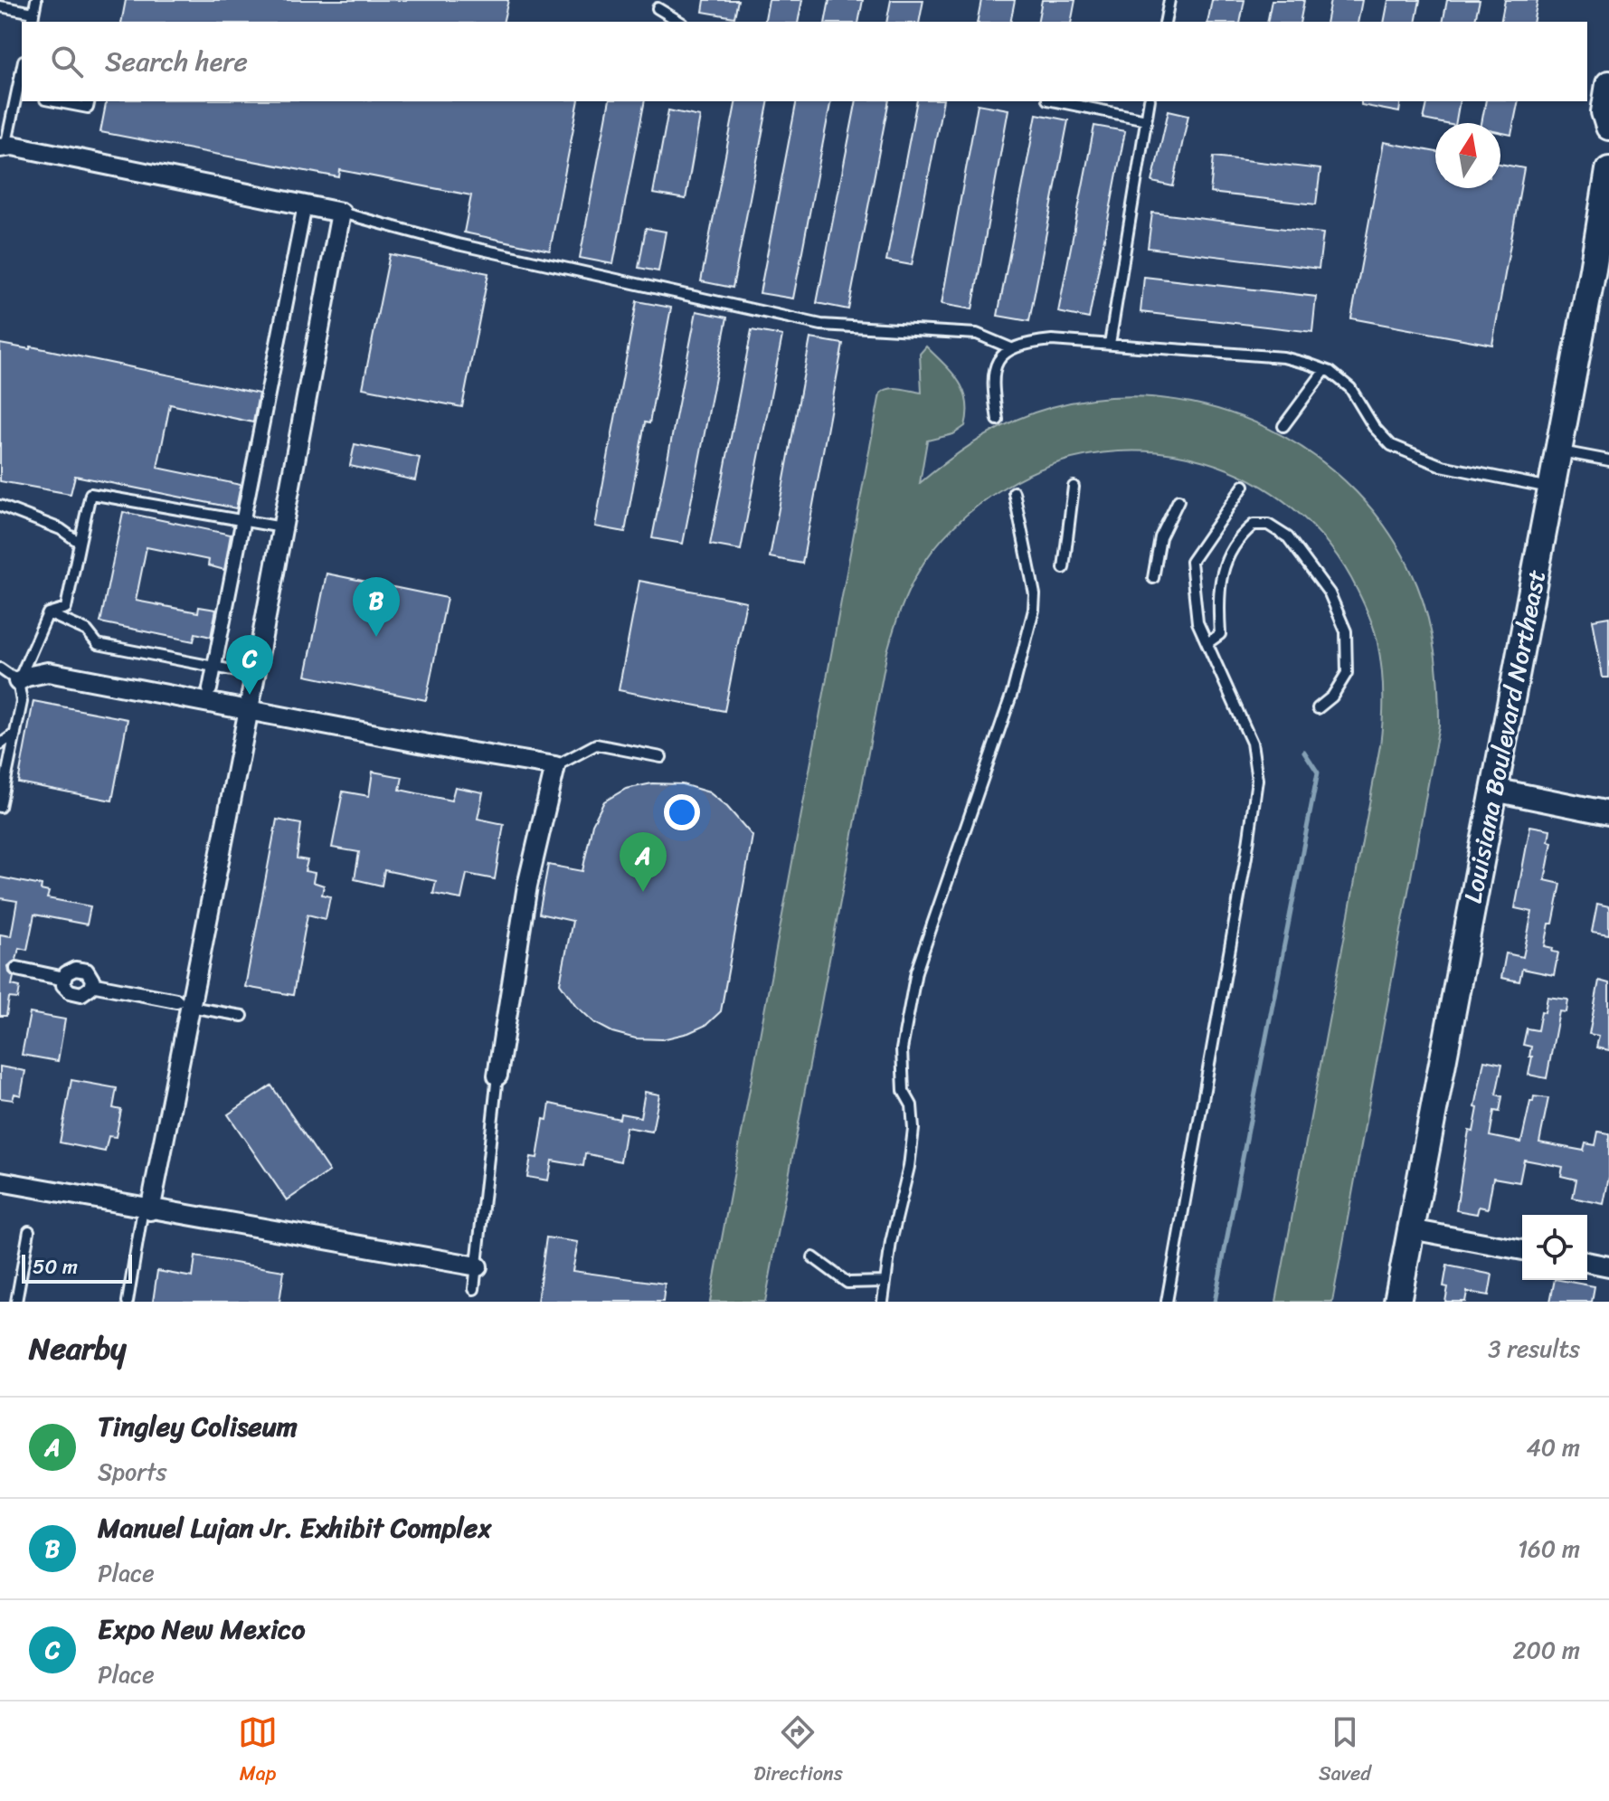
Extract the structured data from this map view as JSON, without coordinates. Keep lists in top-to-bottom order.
{
  "streets": {
    "main road": ["Louisiana Boulevard Northeast"]
  },
  "scale_bar": "50 m",
  "north": "top",
  "page": {
    "search": "Search here",
    "pins": ["B", "C", "A"],
    "scale": "50 m",
    "heading": ["Nearby", "3 results"],
    "list": [
      {
        "mark": "A",
        "name": "Tingley Coliseum",
        "note": "Sports",
        "value": "40 m"
      },
      {
        "mark": "B",
        "name": "Manuel Lujan Jr. Exhibit Complex",
        "note": "Place",
        "value": "160 m"
      },
      {
        "mark": "C",
        "name": "Expo New Mexico",
        "note": "Place",
        "value": "200 m"
      }
    ],
    "nav": ["Map", "Directions", "Saved"]
  }
}
